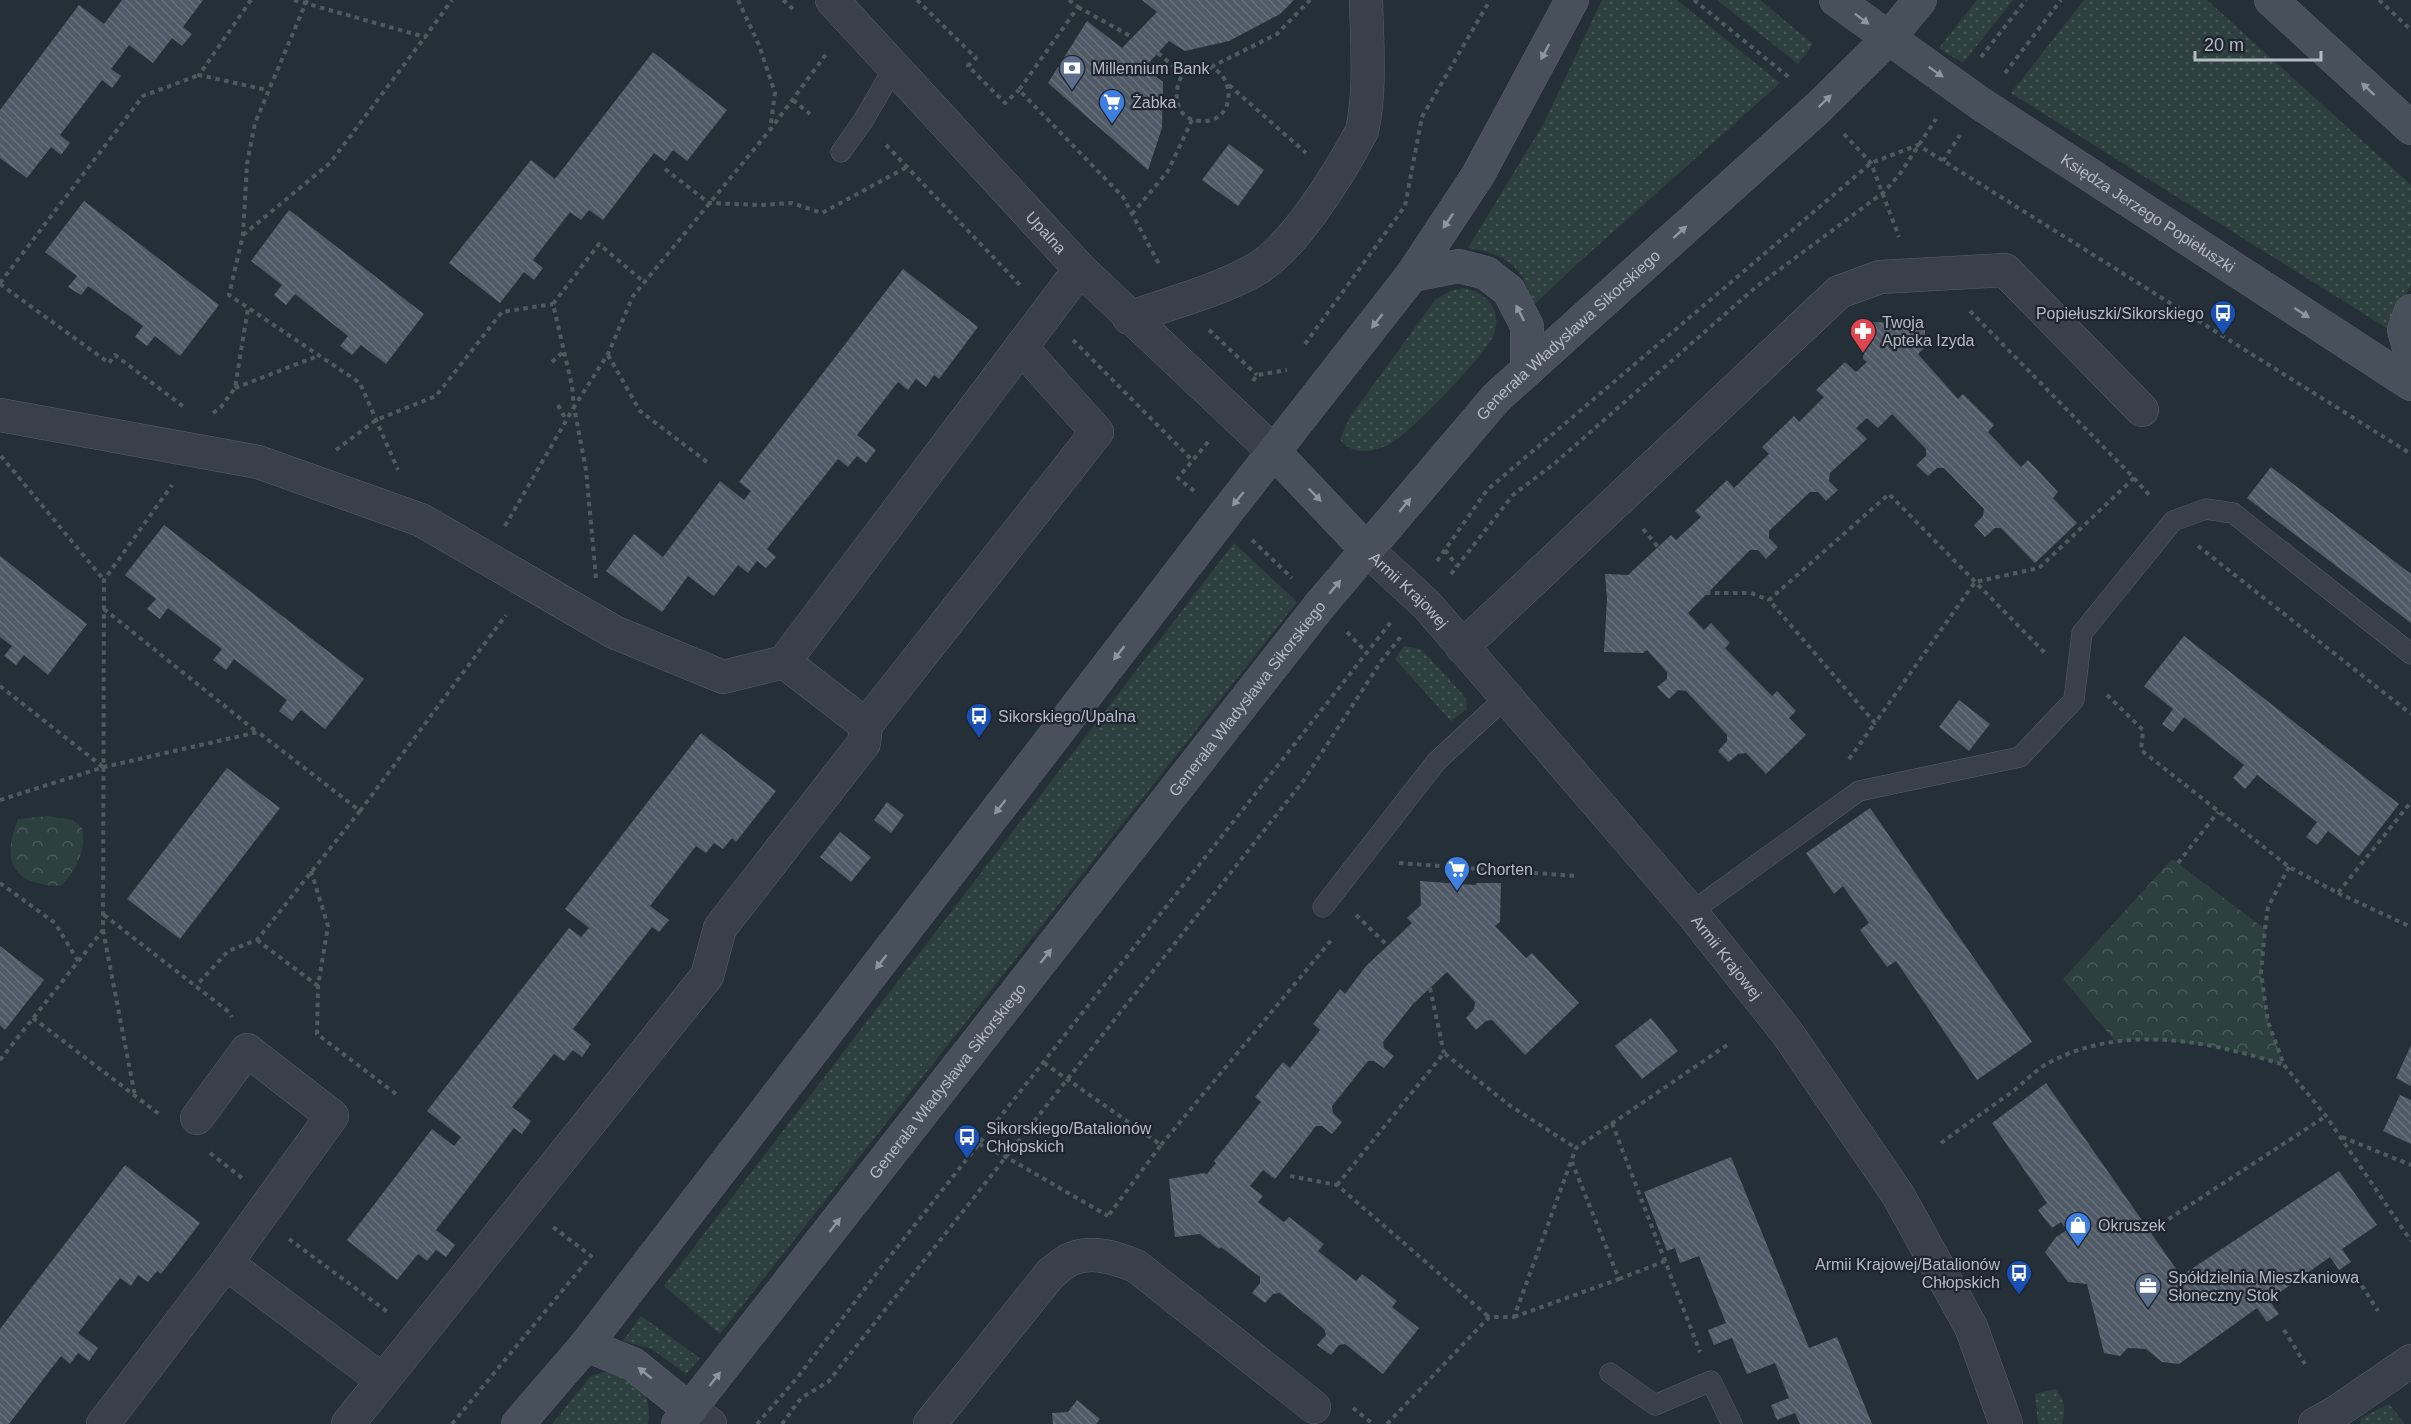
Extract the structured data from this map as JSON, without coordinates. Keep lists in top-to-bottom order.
{
  "streets": {
    "main road": ["Księdza Jerzego Popiełuszki", "Generała Władysława Sikorskiego"],
    "street": ["Upalna", "Armii Krajowej"]
  },
  "crossings": [
    ["Księdza Jerzego Popiełuszki", "Generała Władysława Sikorskiego"],
    ["Generała Władysława Sikorskiego", "Armii Krajowej"]
  ],
  "one_way": ["Księdza Jerzego Popiełuszki"],
  "places": {
    "bank": ["Millennium Bank"],
    "supermarket": ["Żabka", "Chorten"],
    "bus stop": [
      "Popiełuszki/Sikorskiego",
      "Sikorskiego/Upalna",
      "Sikorskiego/Batalionów Chłopskich",
      "Armii Krajowej/Batalionów Chłopskich"
    ],
    "pharmacy": ["Twoja Apteka Izyda"],
    "shop": ["Okruszek"],
    "office": ["Spółdzielnia Mieszkaniowa Słoneczny Stok"]
  },
  "scale_bar": "20 m"
}
